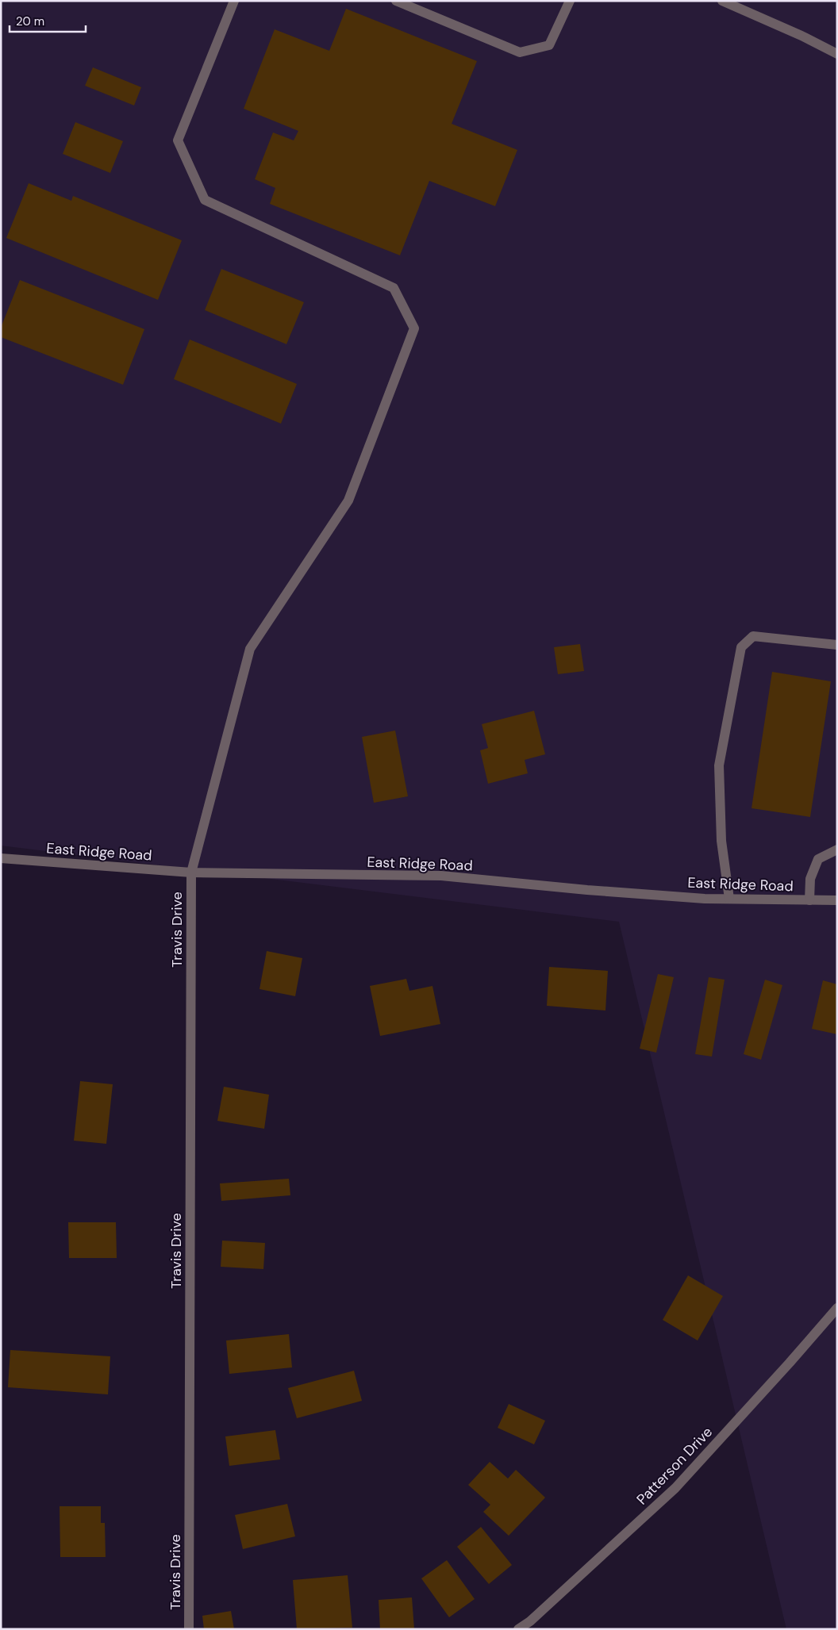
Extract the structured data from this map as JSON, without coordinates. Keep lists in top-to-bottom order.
{
  "streets": {
    "street": ["East Ridge Road", "Travis Drive", "Patterson Drive"]
  },
  "crossings": [
    ["East Ridge Road", "Travis Drive"]
  ],
  "scale_bar": "20 m"
}
